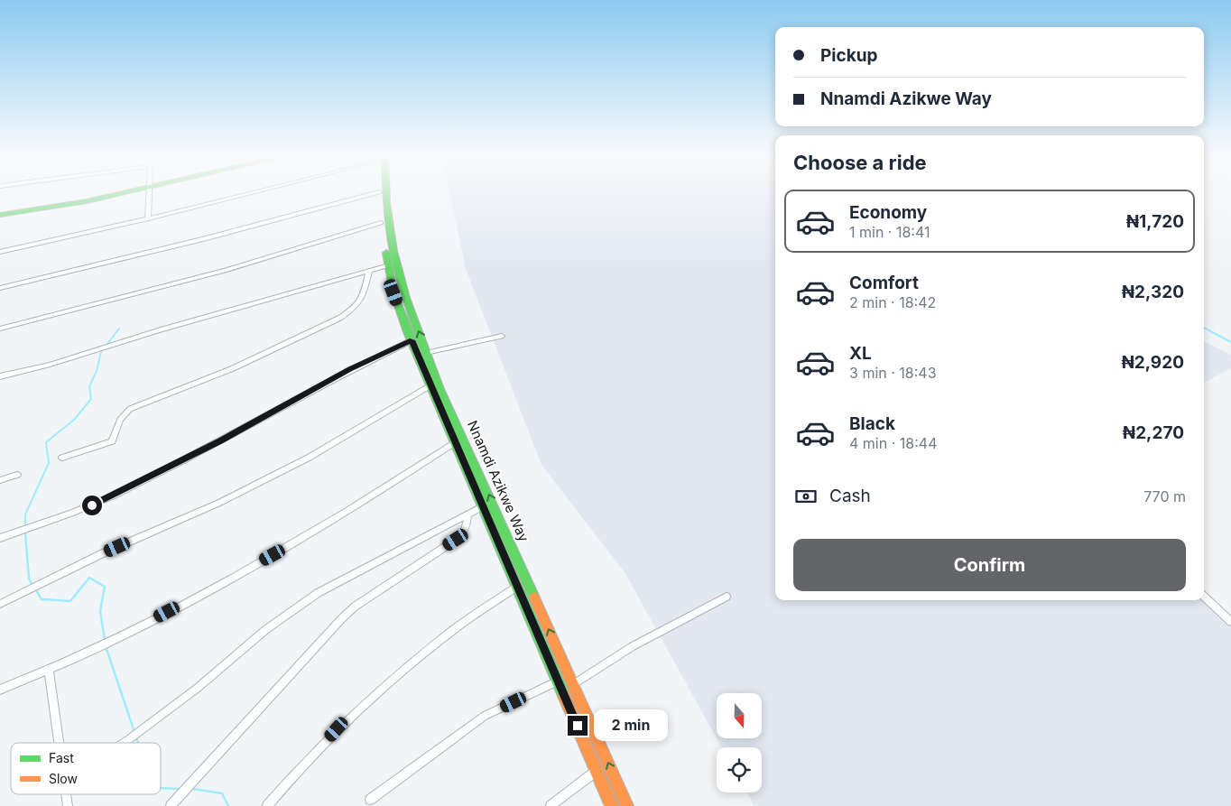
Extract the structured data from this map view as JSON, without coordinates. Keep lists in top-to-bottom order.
{
  "streets": {
    "main road": ["Nnamdi Azikwe Way"]
  },
  "legend": ["Fast", "Slow"],
  "north": "bottom",
  "page": {
    "banner": ["Pickup", "Nnamdi Azikwe Way"],
    "heading": "Choose a ride",
    "list": [
      {
        "name": "Economy",
        "note": "1 min · 18:41",
        "value": "₦1,720"
      },
      {
        "name": "Comfort",
        "note": "2 min · 18:42",
        "value": "₦2,320"
      },
      {
        "name": "XL",
        "note": "3 min · 18:43",
        "value": "₦2,920"
      },
      {
        "name": "Black",
        "note": "4 min · 18:44",
        "value": "₦2,270"
      }
    ],
    "pay": ["Cash", "770 m"],
    "buttons": "Confirm",
    "bubble": "2 min"
  }
}
